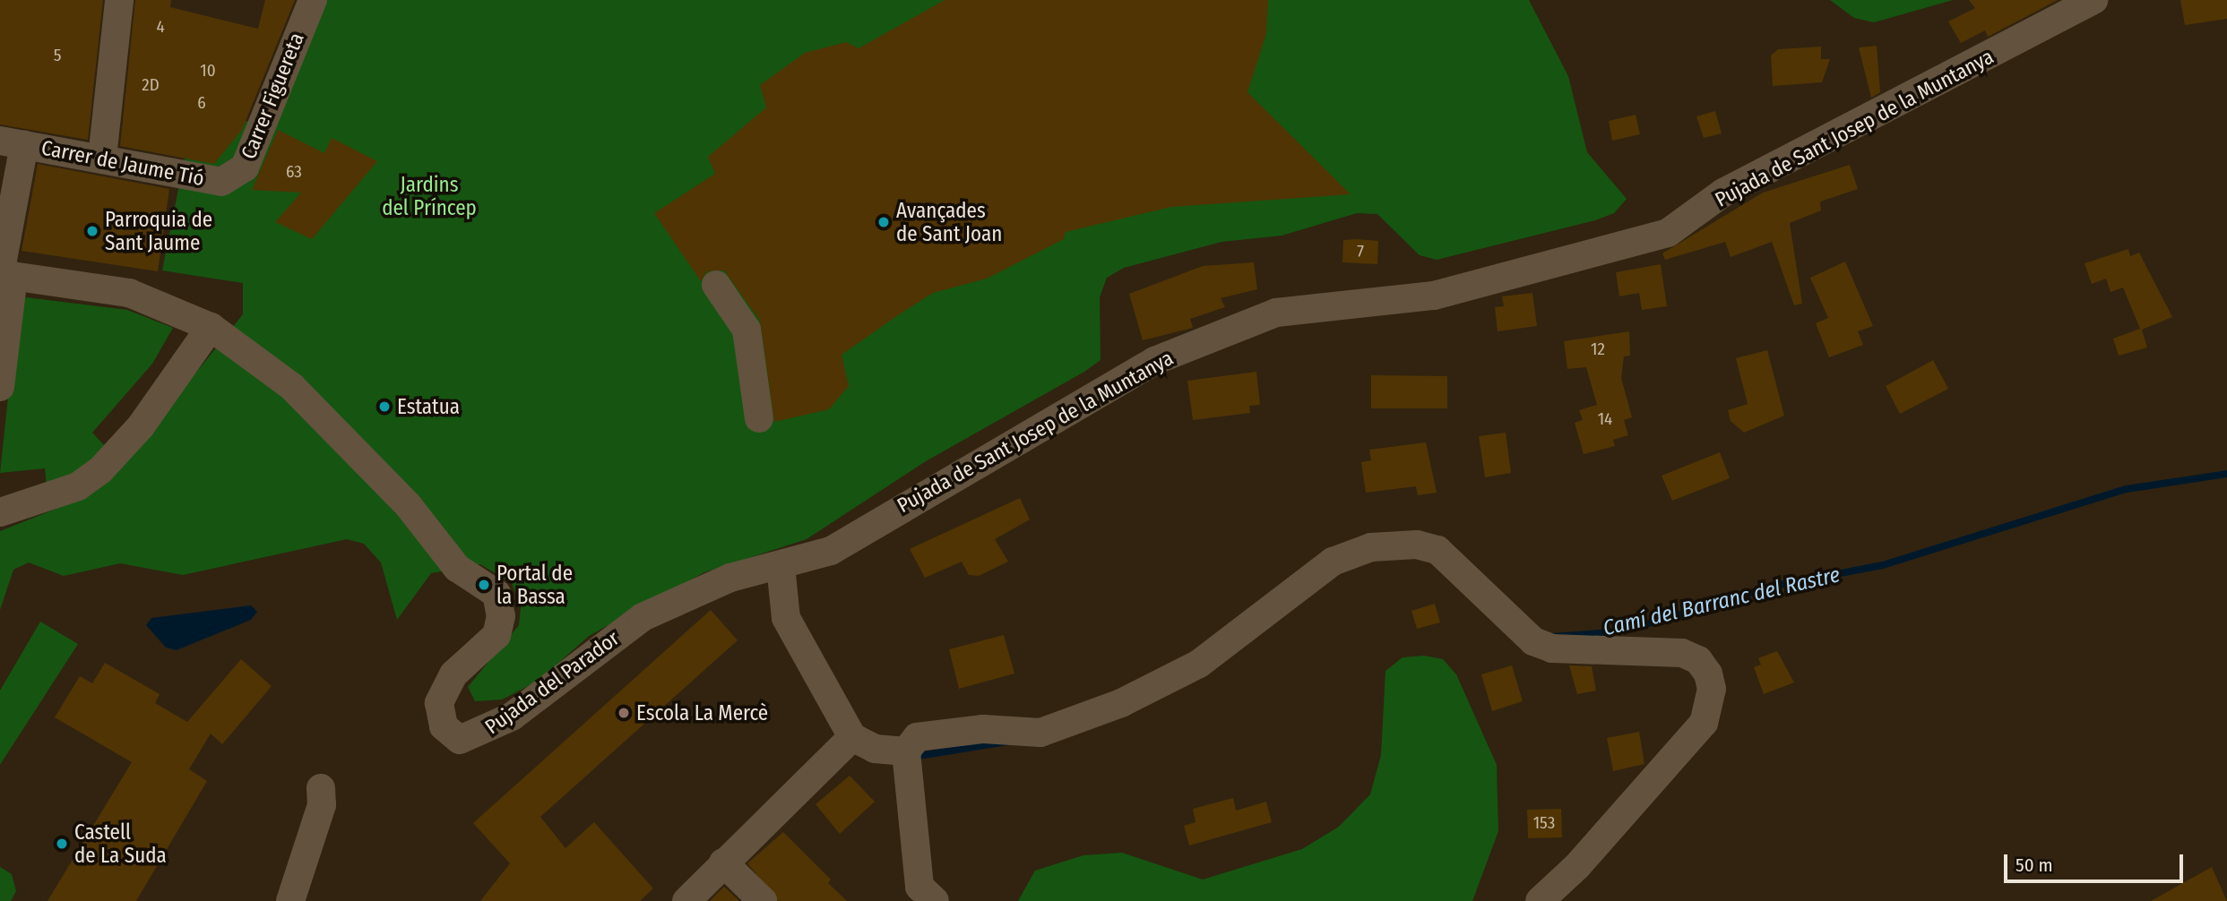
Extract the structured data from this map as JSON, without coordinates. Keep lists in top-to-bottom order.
{
  "streets": {
    "street": [
      "Carrer Figuereta",
      "Pujada de Sant Josep de la Muntanya",
      "Carrer de Jaume Tió",
      "Pujada del Parador"
    ]
  },
  "crossings": [
    ["Carrer Figuereta", "Carrer de Jaume Tió"],
    ["Pujada de Sant Josep de la Muntanya", "Pujada del Parador"]
  ],
  "water": ["Camí del Barranc del Rastre"],
  "parks": ["Jardins del Príncep"],
  "places": [
    "Avançades de Sant Joan",
    "Parroquia de Sant Jaume",
    "Estatua",
    "Portal de la Bassa",
    "Escola La Mercè",
    "Castell de La Suda"
  ],
  "house_numbers": [
    "4",
    "5",
    "10",
    "2D",
    "6",
    "63",
    "7",
    "12",
    "14",
    "153"
  ],
  "scale_bar": "50 m"
}
